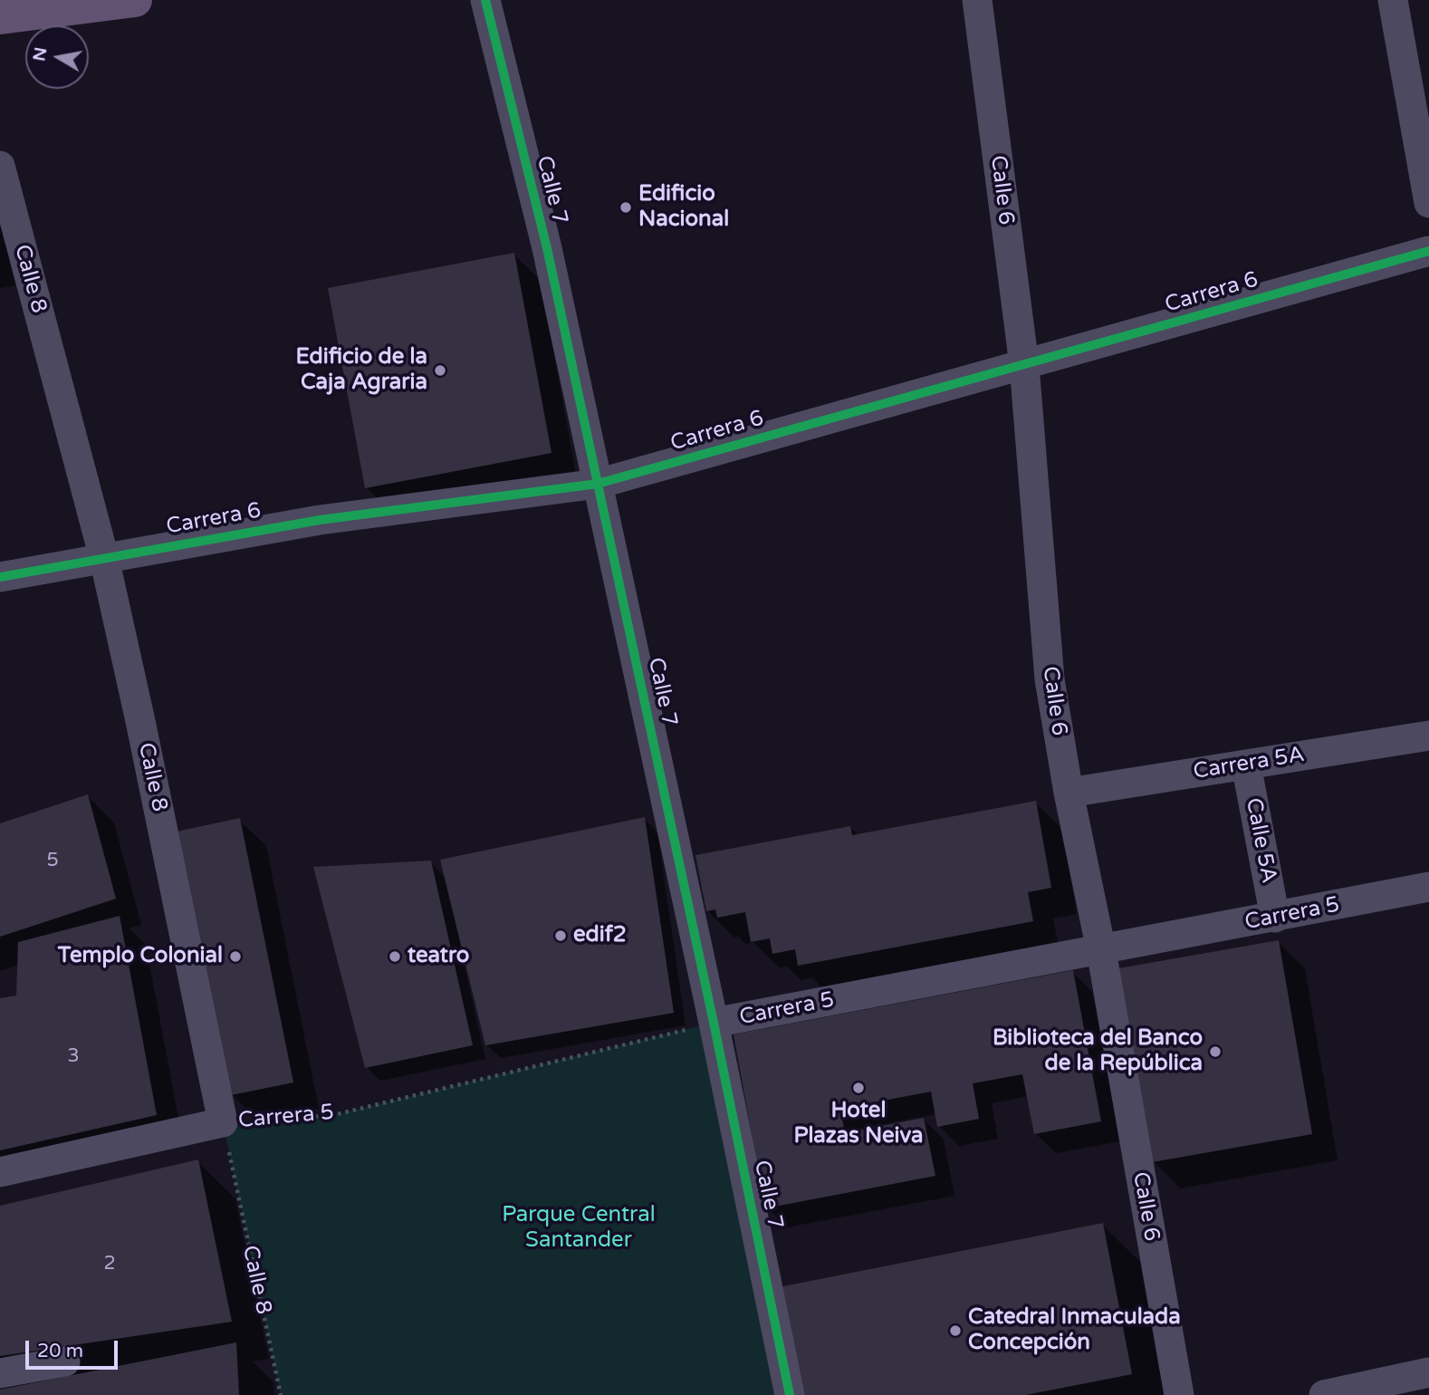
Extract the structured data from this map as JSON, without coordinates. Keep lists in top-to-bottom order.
{
  "streets": {
    "street": [
      "Calle 7",
      "Calle 6",
      "Calle 8",
      "Carrera 6",
      "Carrera 5A",
      "Calle 5A",
      "Carrera 5"
    ]
  },
  "crossings": [
    ["Calle 7", "Carrera 6"],
    ["Calle 7", "Carrera 5"],
    ["Calle 6", "Carrera 6"],
    ["Calle 6", "Carrera 5A"],
    ["Calle 6", "Carrera 5"],
    ["Calle 8", "Carrera 6"],
    ["Calle 8", "Carrera 5"],
    ["Carrera 5A", "Calle 5A"],
    ["Calle 5A", "Carrera 5"]
  ],
  "parks": ["Parque Central Santander"],
  "places": [
    "Edificio Nacional",
    "Edificio de la Caja Agraria",
    "edif2",
    "Templo Colonial",
    "teatro",
    "Biblioteca del Banco de la República",
    "Hotel Plazas Neiva",
    "Catedral Inmaculada Concepción"
  ],
  "house_numbers": ["5", "3", "2"],
  "scale_bar": "20 m",
  "north": "left"
}
